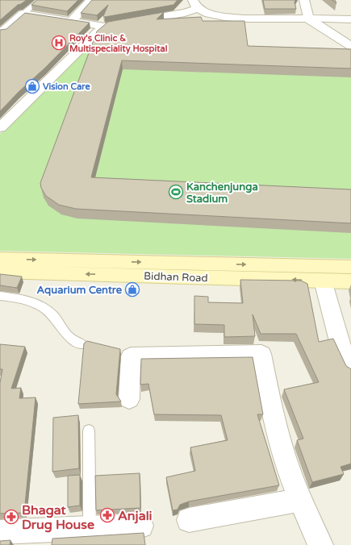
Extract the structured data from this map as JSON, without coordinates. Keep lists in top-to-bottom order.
{
  "streets": {
    "main road": ["Bidhan Road"]
  },
  "places": {
    "hospital": ["Roy's Clinic & Multispeciality Hospital"],
    "shop": ["Vision Care", "Aquarium Centre"],
    "sports": ["Kanchenjunga Stadium"],
    "pharmacy": ["Anjali", "Bhagat Drug House"]
  }
}
